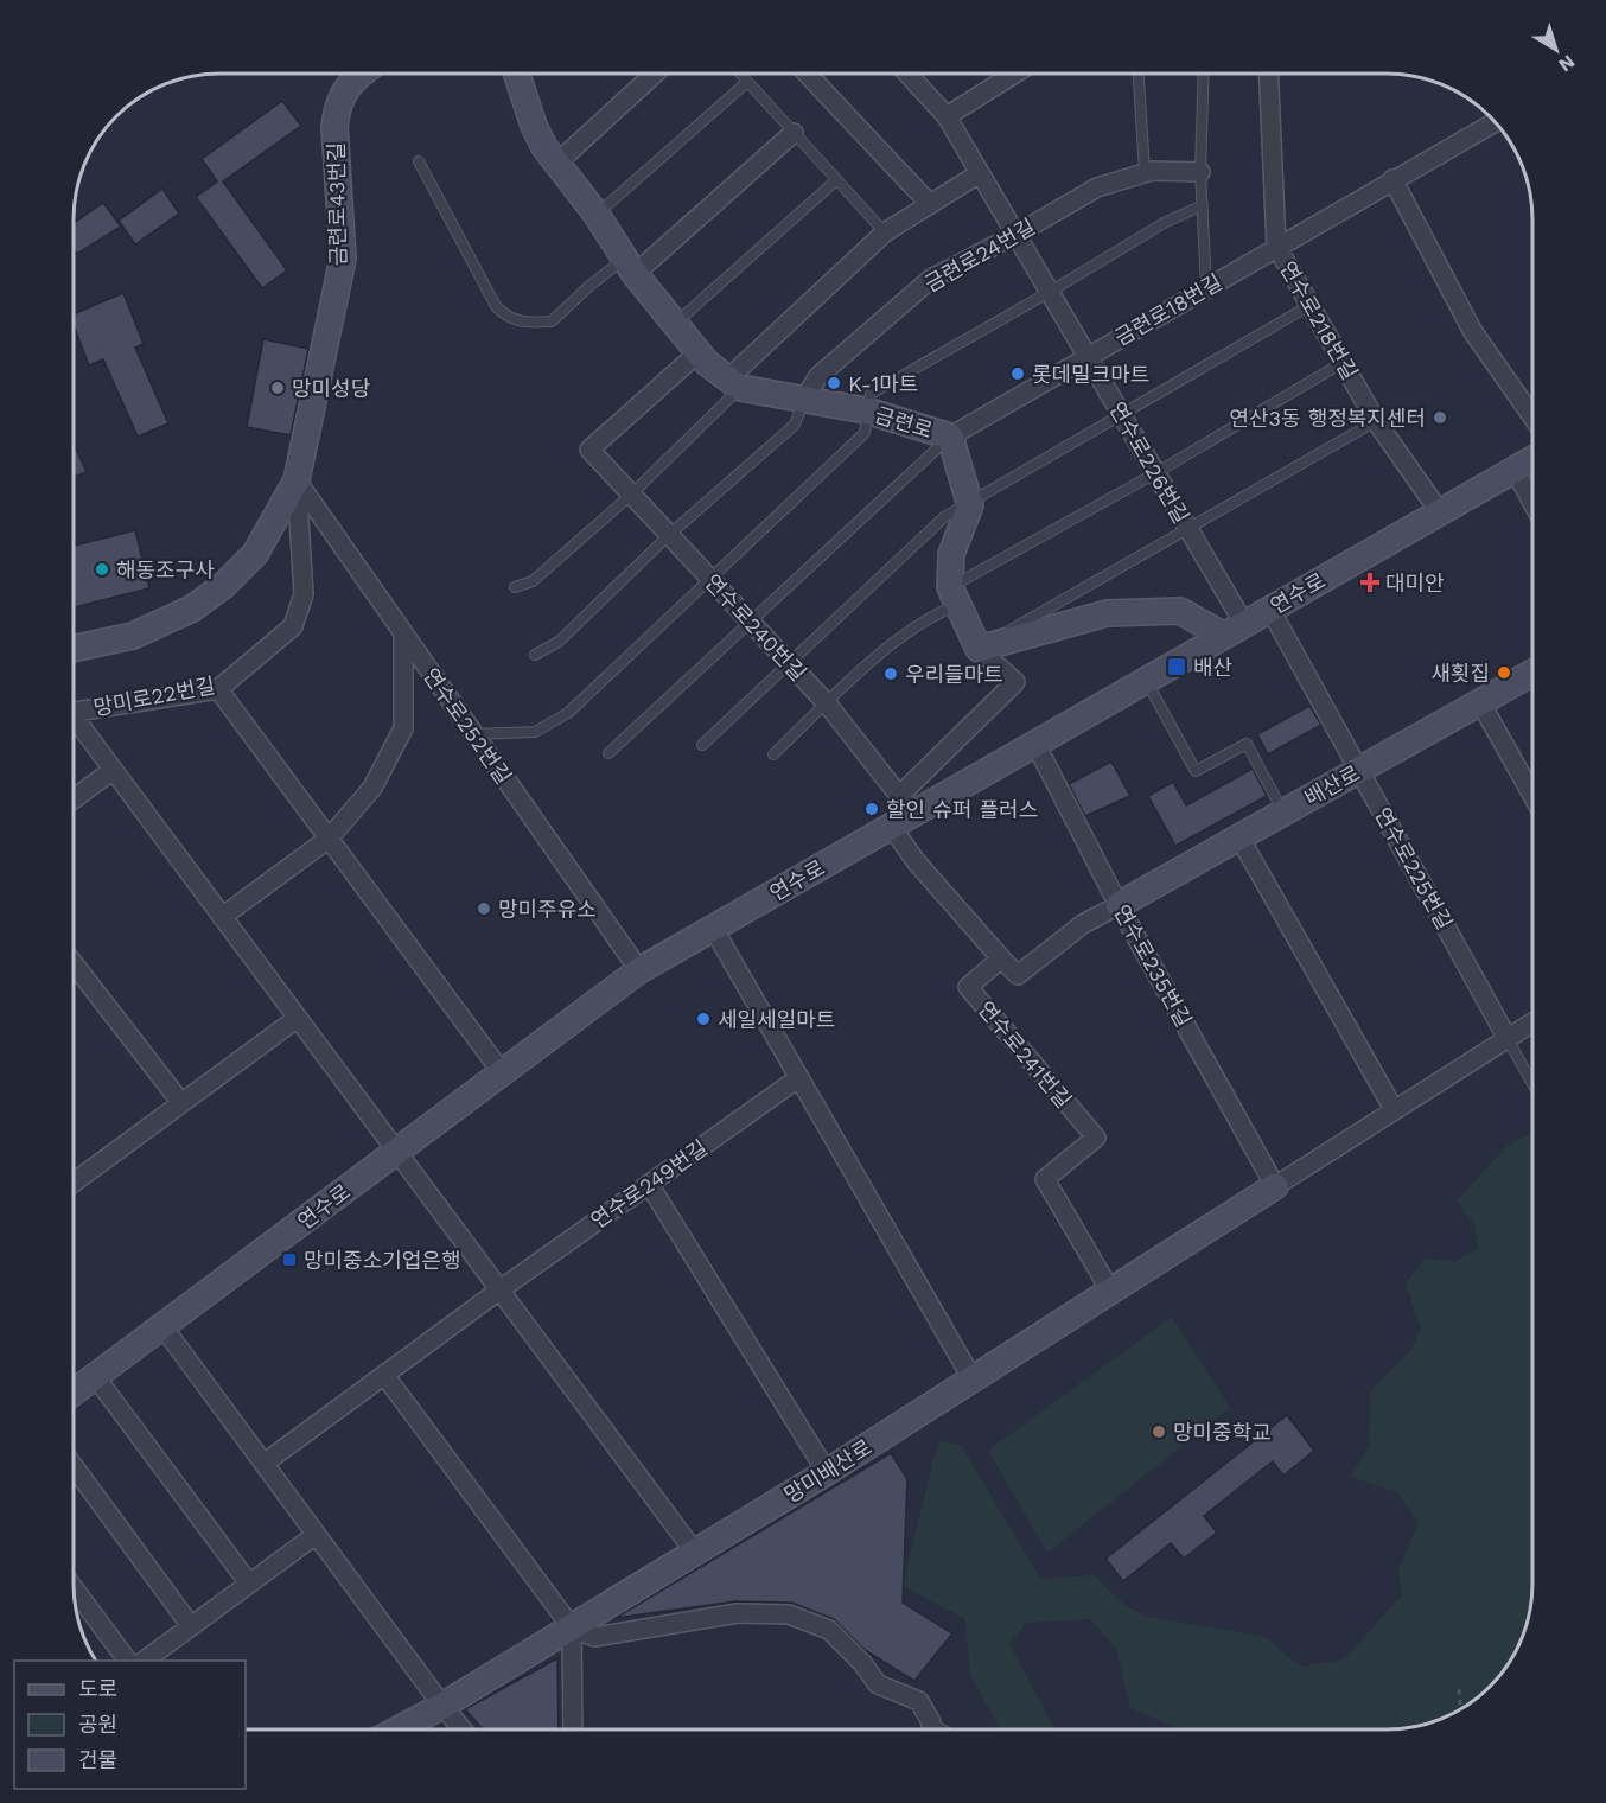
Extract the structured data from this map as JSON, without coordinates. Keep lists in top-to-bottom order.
{
  "streets": {
    "street": [
      "금련로43번길",
      "금련로24번길",
      "금련로18번길",
      "연수로218번길",
      "금련로",
      "연수로226번길",
      "연수로",
      "연수로240번길",
      "망미로22번길",
      "연수로252번길",
      "배산로",
      "연수로225번길",
      "연수로235번길",
      "연수로241번길",
      "연수로249번길",
      "망미배산로"
    ]
  },
  "crossings": [
    ["금련로43번길", "망미로22번길"],
    ["금련로43번길", "연수로252번길"],
    ["금련로24번길", "금련로"],
    ["금련로24번길", "연수로226번길"],
    ["금련로18번길", "연수로218번길"],
    ["금련로18번길", "금련로"],
    ["금련로18번길", "연수로226번길"],
    ["연수로218번길", "연수로"],
    ["연수로226번길", "연수로"],
    ["연수로", "연수로240번길"],
    ["연수로", "연수로252번길"],
    ["연수로", "연수로225번길"],
    ["연수로", "연수로235번길"],
    ["망미로22번길", "연수로252번길"],
    ["배산로", "연수로225번길"],
    ["배산로", "연수로235번길"],
    ["연수로235번길", "망미배산로"],
    ["연수로241번길", "망미배산로"]
  ],
  "places": {
    "other": [
      "롯데밀크마트",
      "K-1마트",
      "망미성당",
      "연산3동 행정복지센터",
      "해동조구사",
      "새횟집",
      "우리들마트",
      "할인 슈퍼 플러스",
      "망미주유소",
      "세일세일마트",
      "망미중학교"
    ],
    "health": ["대미안"],
    "transit": ["배산", "망미중소기업은행"]
  },
  "legend": ["도로", "공원", "건물"],
  "north": "bottom right"
}
